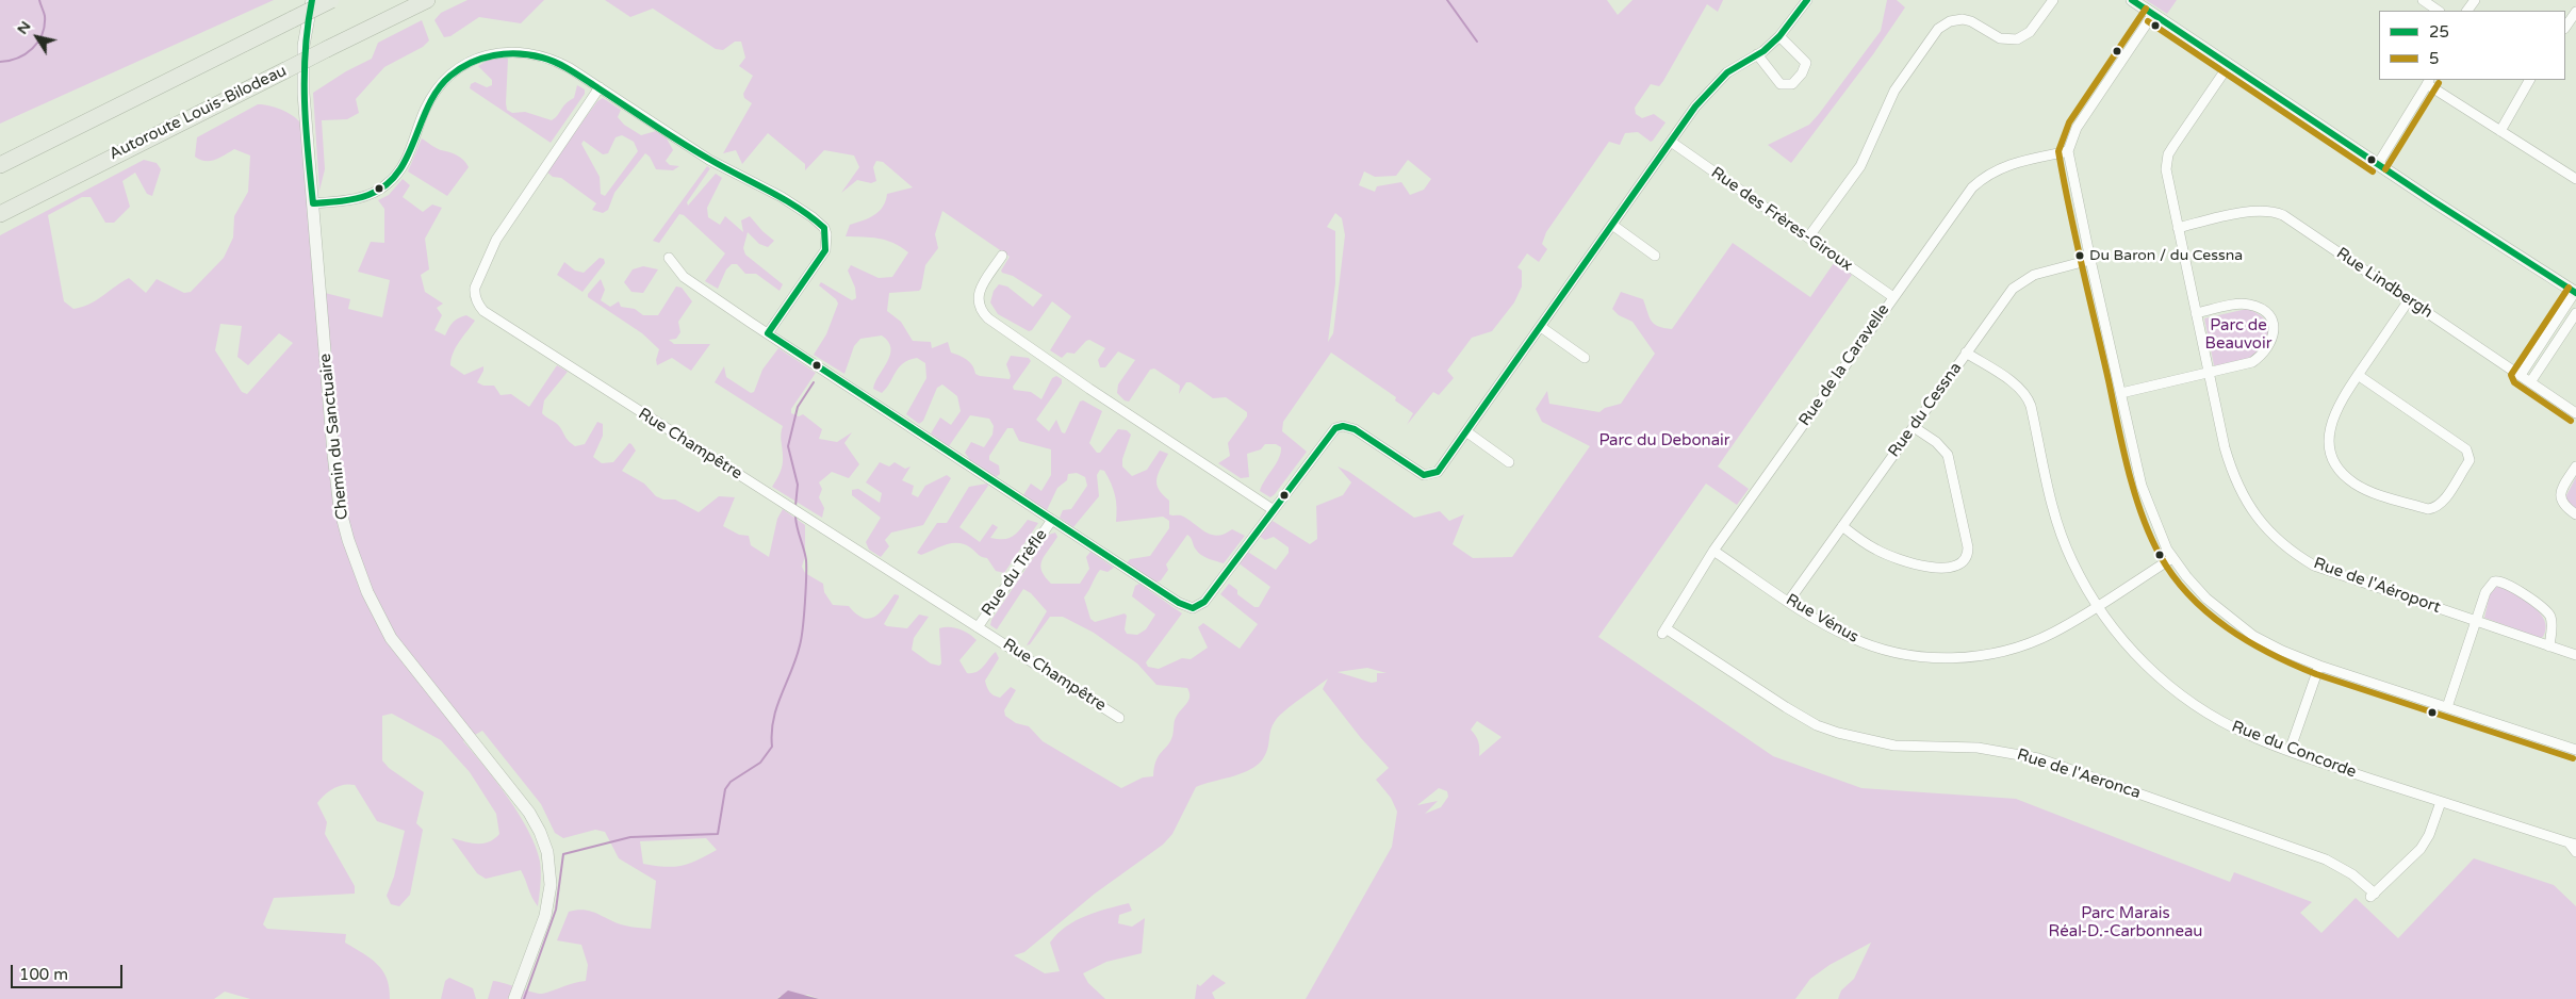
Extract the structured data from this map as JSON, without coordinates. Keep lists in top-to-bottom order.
{
  "streets": {
    "highway": ["Autoroute Louis-Bilodeau"],
    "street": [
      "Rue des Frères-Giroux",
      "Rue Lindbergh",
      "Rue de la Caravelle",
      "Rue du Cessna",
      "Chemin du Sanctuaire",
      "Rue Champêtre",
      "Rue du Trèfle",
      "Rue de l'Aéroport",
      "Rue Vénus",
      "Rue du Concorde",
      "Rue de l'Aeronca"
    ]
  },
  "crossings": [
    ["Rue des Frères-Giroux", "Rue de la Caravelle"],
    ["Rue Lindbergh", "Rue de l'Aéroport"],
    ["Rue de la Caravelle", "Rue Vénus"],
    ["Rue de la Caravelle", "Rue de l'Aeronca"],
    ["Rue du Cessna", "Rue Vénus"],
    ["Rue du Cessna", "Rue du Concorde"],
    ["Rue Champêtre", "Rue du Trèfle"],
    ["Rue Vénus", "Rue du Concorde"],
    ["Rue du Concorde", "Rue de l'Aeronca"]
  ],
  "parks": ["Parc de Beauvoir", "Parc du Debonair", "Parc Marais Réal-D.-Carbonneau"],
  "places": ["Du Baron / du Cessna"],
  "lines": ["transit line 25", "transit line 5"],
  "legend": ["25", "5"],
  "scale_bar": "100 m",
  "north": "top left"
}
